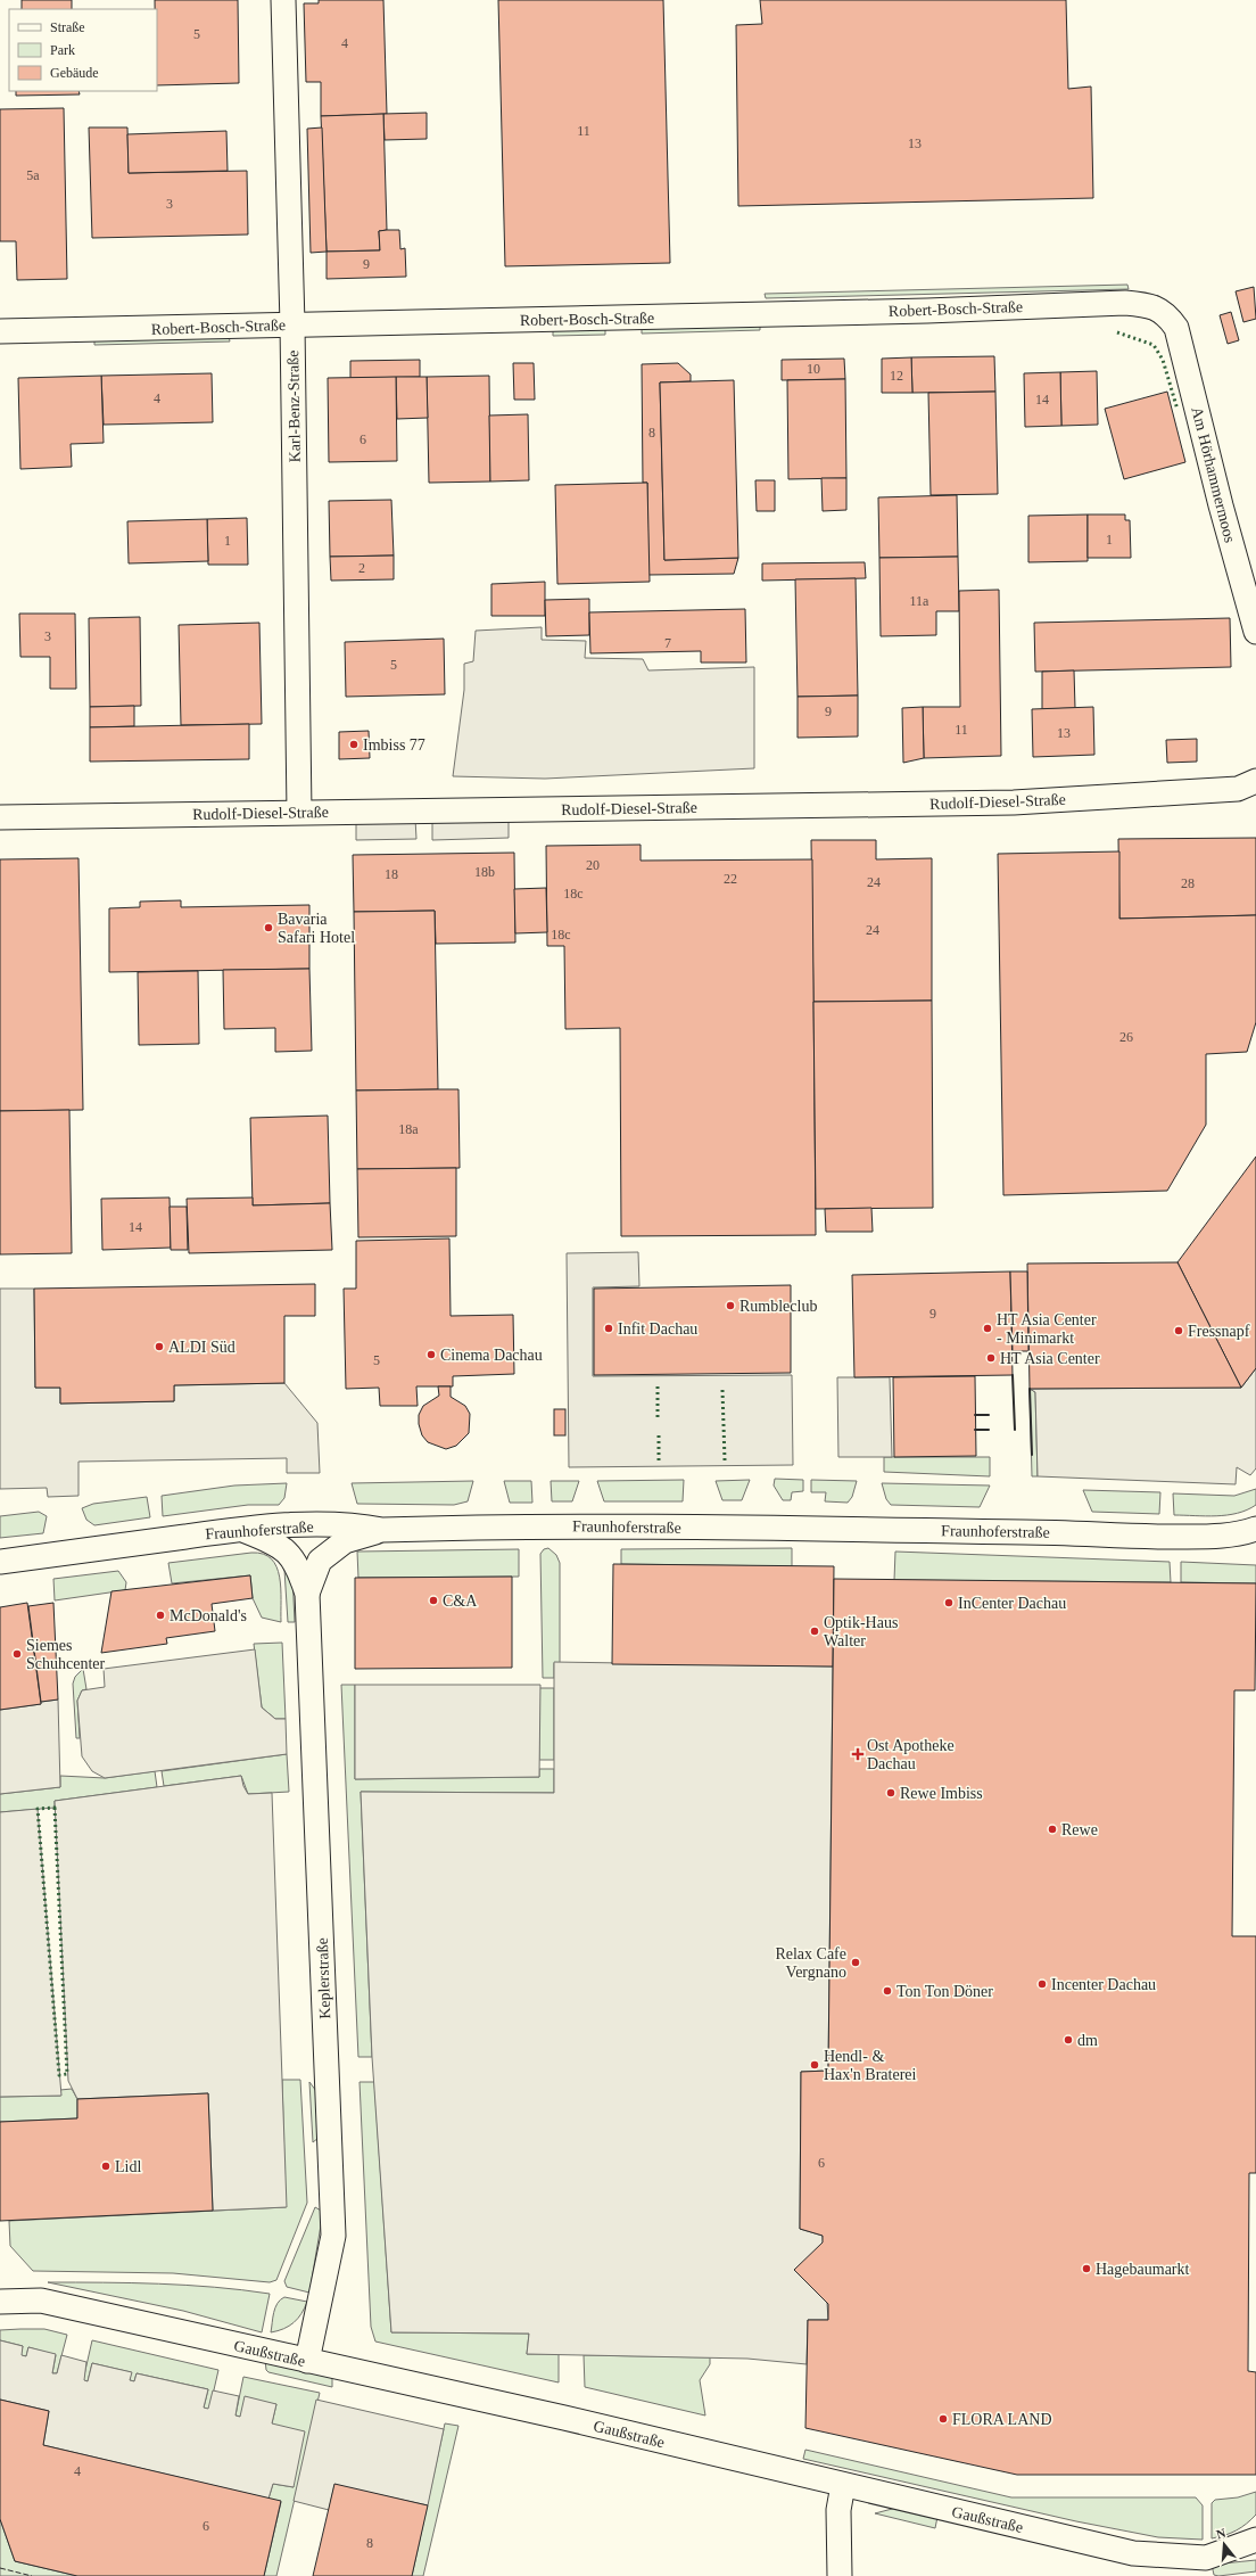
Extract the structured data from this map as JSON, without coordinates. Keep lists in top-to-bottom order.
{
  "streets": {
    "street": [
      "Robert-Bosch-Straße",
      "Karl-Benz-Straße",
      "Am Hörhammermoos",
      "Rudolf-Diesel-Straße",
      "Fraunhoferstraße",
      "Keplerstraße",
      "Gaußstraße"
    ]
  },
  "crossings": [
    ["Robert-Bosch-Straße", "Karl-Benz-Straße"],
    ["Robert-Bosch-Straße", "Am Hörhammermoos"],
    ["Karl-Benz-Straße", "Rudolf-Diesel-Straße"],
    ["Fraunhoferstraße", "Keplerstraße"],
    ["Keplerstraße", "Gaußstraße"]
  ],
  "places": {
    "other": [
      "Imbiss 77",
      "Bavaria Safari Hotel",
      "Rumbleclub",
      "Infit Dachau",
      "HT Asia Center - Minimarkt",
      "Fressnapf",
      "ALDI Süd",
      "Cinema Dachau",
      "HT Asia Center",
      "C&A",
      "InCenter Dachau",
      "McDonald's",
      "Optik-Haus Walter",
      "Siemes Schuhcenter",
      "Rewe Imbiss",
      "Rewe",
      "Relax Cafe Vergnano",
      "Incenter Dachau",
      "Ton Ton Döner",
      "dm",
      "Hendl- & Hax'n Braterei",
      "Lidl",
      "Hagebaumarkt",
      "FLORA LAND"
    ],
    "health": ["Ost Apotheke Dachau"]
  },
  "house_numbers": [
    "5",
    "4",
    "11",
    "13",
    "5a",
    "3",
    "9",
    "10",
    "12",
    "4",
    "14",
    "8",
    "6",
    "1",
    "1",
    "2",
    "11a",
    "3",
    "7",
    "5",
    "9",
    "11",
    "13",
    "20",
    "18b",
    "18",
    "22",
    "24",
    "28",
    "18c",
    "24",
    "18c",
    "26",
    "18a",
    "14",
    "9",
    "5",
    "6",
    "4",
    "6",
    "8"
  ],
  "legend": ["Straße", "Park", "Gebäude"],
  "north": "top"
}
